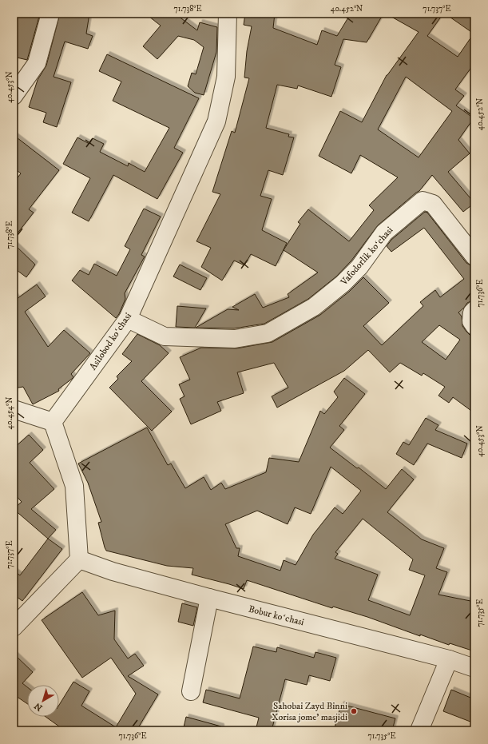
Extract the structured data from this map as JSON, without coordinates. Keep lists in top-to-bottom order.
{
  "streets": {
    "street": ["Vafodorlik koʻchasi", "Asilobod koʻchasi", "Bobur koʻchasi"]
  },
  "crossings": [
    ["Vafodorlik koʻchasi", "Asilobod koʻchasi"]
  ],
  "places": ["Sahobai Zayd Binni Xorisa jome' masjidi"],
  "north": "bottom left",
  "coordinates": [
    "71.738°E",
    "40.452°N",
    "71.737°E",
    "40.453°N",
    "71.736°E",
    "40.454°N",
    "71.735°E"
  ]
}
